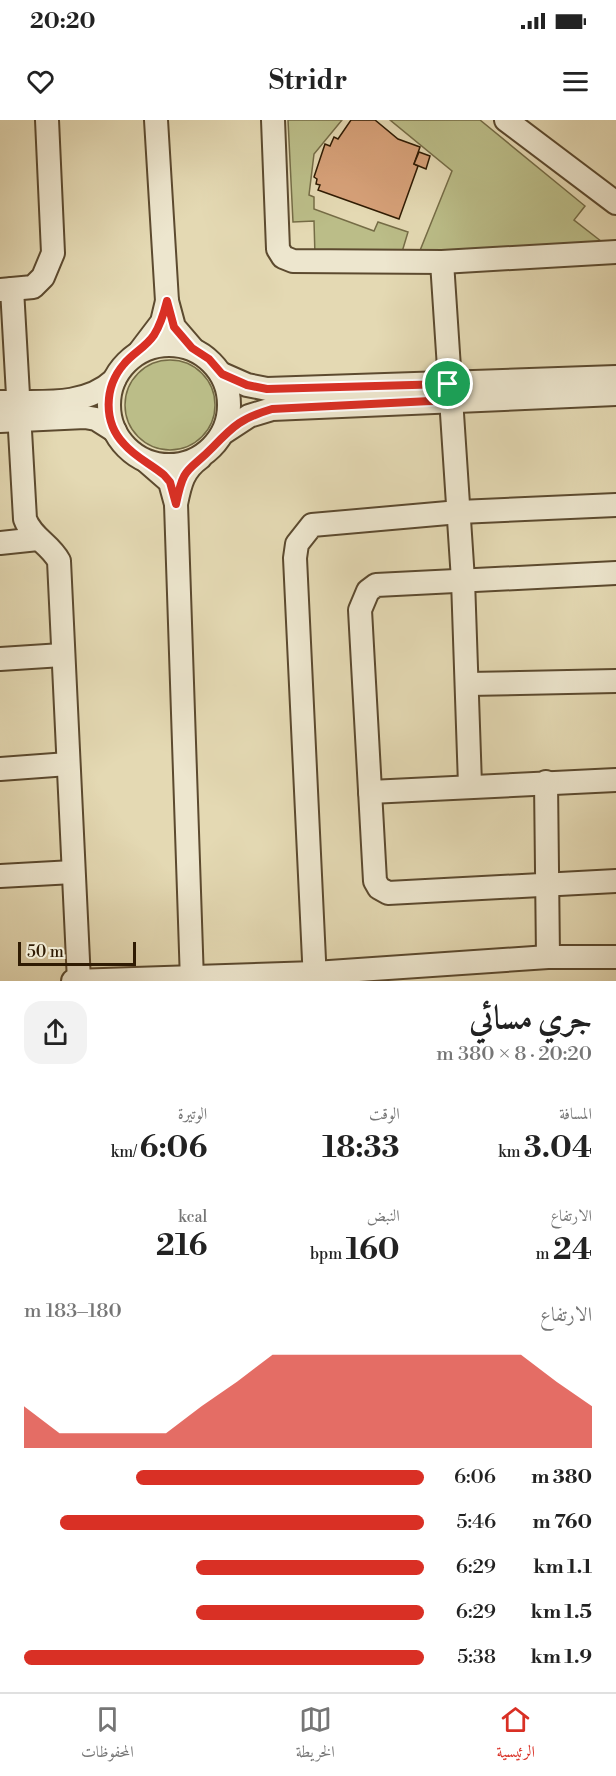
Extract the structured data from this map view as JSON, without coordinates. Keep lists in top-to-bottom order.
{
  "scale_bar": "50 m",
  "page": {
    "status": "20:20",
    "header": "Stridr",
    "scale": "50 m",
    "heading": ["جري مسائي", "20:20 · 8 × 380 m"],
    "stats": [
      ["المسافة", "3.04 km"],
      ["الوقت", "18:33"],
      ["الوتيرة", "6:06 /km"],
      ["الارتفاع", "24 m"],
      ["النبض", "160 bpm"],
      ["kcal", "216"]
    ],
    "chart": ["الارتفاع", "180–183 m"],
    "list": [
      {
        "name": "380 m",
        "note": "6:06"
      },
      {
        "name": "760 m",
        "note": "5:46"
      },
      {
        "name": "1.1 km",
        "note": "6:29"
      },
      {
        "name": "1.5 km",
        "note": "6:29"
      },
      {
        "name": "1.9 km",
        "note": "5:38"
      }
    ],
    "tabs": ["الرئيسية", "الخريطة", "المحفوظات"]
  }
}
